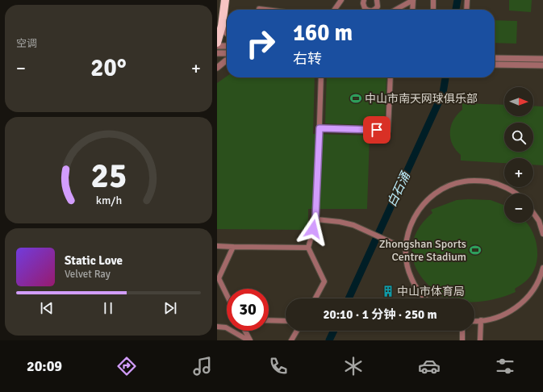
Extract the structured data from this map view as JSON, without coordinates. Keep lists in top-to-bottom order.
{
  "water": ["白石涌"],
  "places": {
    "sports": ["中山市南天网球俱乐部", "Zhongshan Sports Centre Stadium"],
    "building": ["中山市体育局"]
  },
  "north": "right",
  "page": {
    "tile": "空调",
    "turn": ["160 m", "右转"],
    "heat": ["−", "20°", "+"],
    "map_buttons": ["+", "−"],
    "song": ["Static Love", "Velvet Ray"],
    "limit": "30",
    "trip": "20:10 · 1 分钟 · 250 m",
    "tabs": "20:09",
    "gauge": ["25", "km/h"]
  }
}
